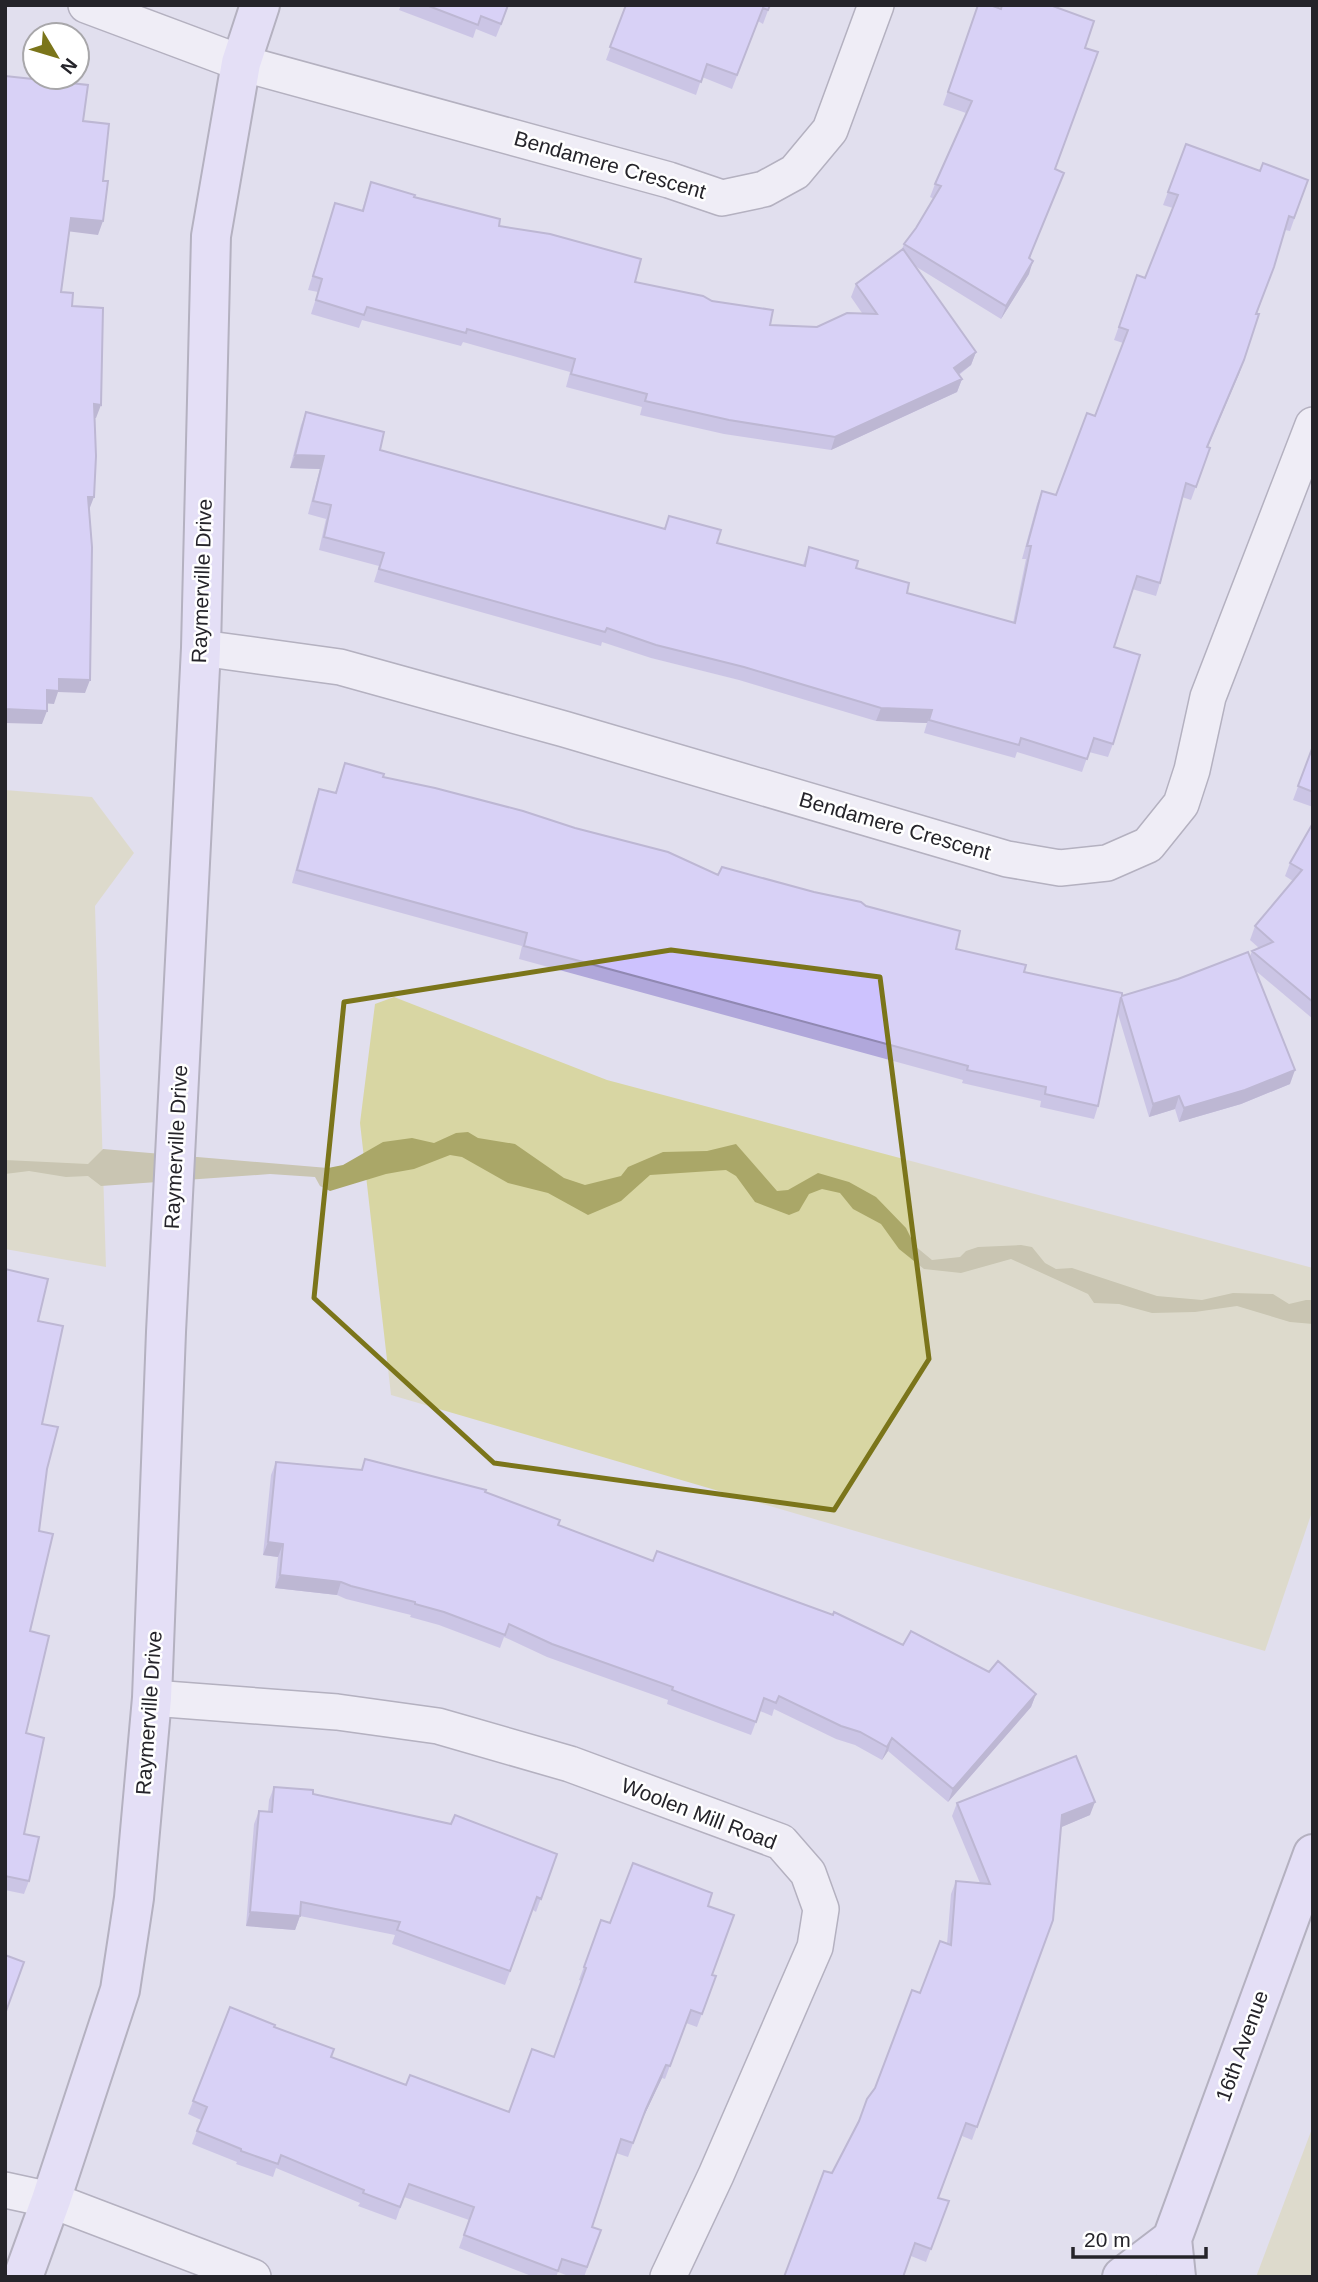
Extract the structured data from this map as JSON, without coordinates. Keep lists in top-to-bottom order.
{
  "streets": {
    "street": [
      "Bendamere Crescent",
      "Raymerville Drive",
      "Woolen Mill Road",
      "16th Avenue"
    ]
  },
  "crossings": [
    ["Bendamere Crescent", "Raymerville Drive"],
    ["Raymerville Drive", "Woolen Mill Road"]
  ],
  "scale_bar": "20 m",
  "north": "bottom right"
}
